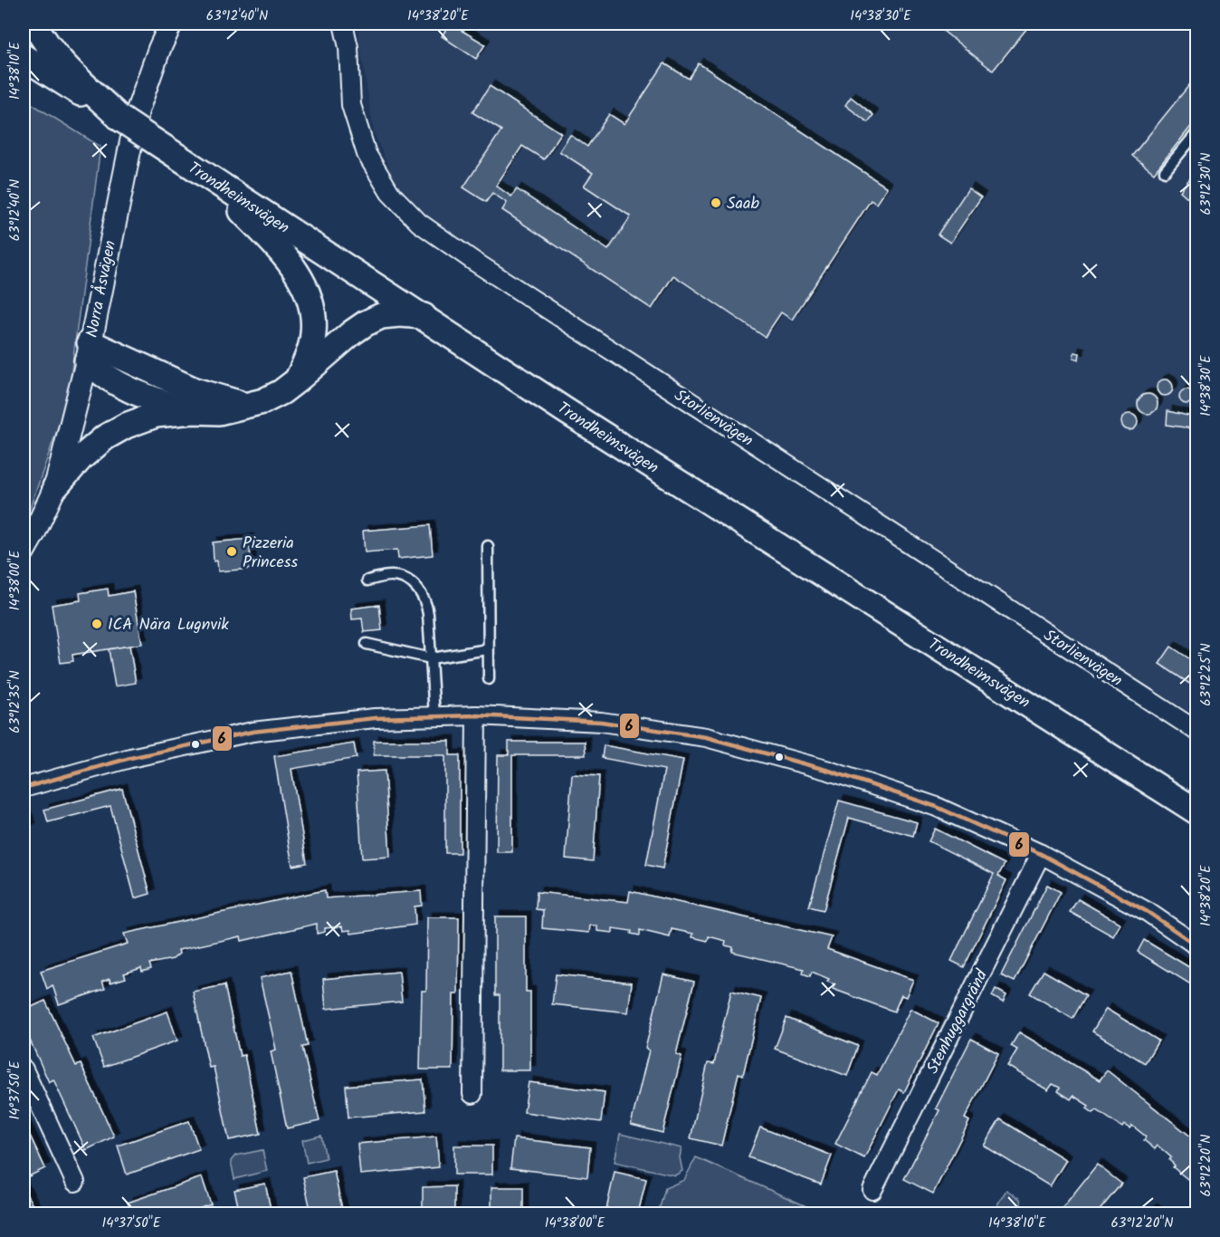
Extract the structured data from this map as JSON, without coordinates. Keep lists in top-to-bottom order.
{
  "streets": {
    "main road": ["Trondheimsvägen"],
    "street": ["Norra Åsvägen", "Storlienvägen", "Stenhuggargränd"]
  },
  "crossings": [
    ["Trondheimsvägen", "Norra Åsvägen"]
  ],
  "places": ["Saab", "Pizzeria Princess", "ICA Nära Lugnvik"],
  "lines": ["transit line 6"],
  "coordinates": [
    "63°12'40\"N",
    "14°38'20\"E",
    "14°38'30\"E",
    "14°38'10\"E",
    "63°12'30\"N",
    "14°38'00\"E",
    "63°12'25\"N",
    "63°12'35\"N",
    "14°37'50\"E",
    "63°12'20\"N"
  ]
}
